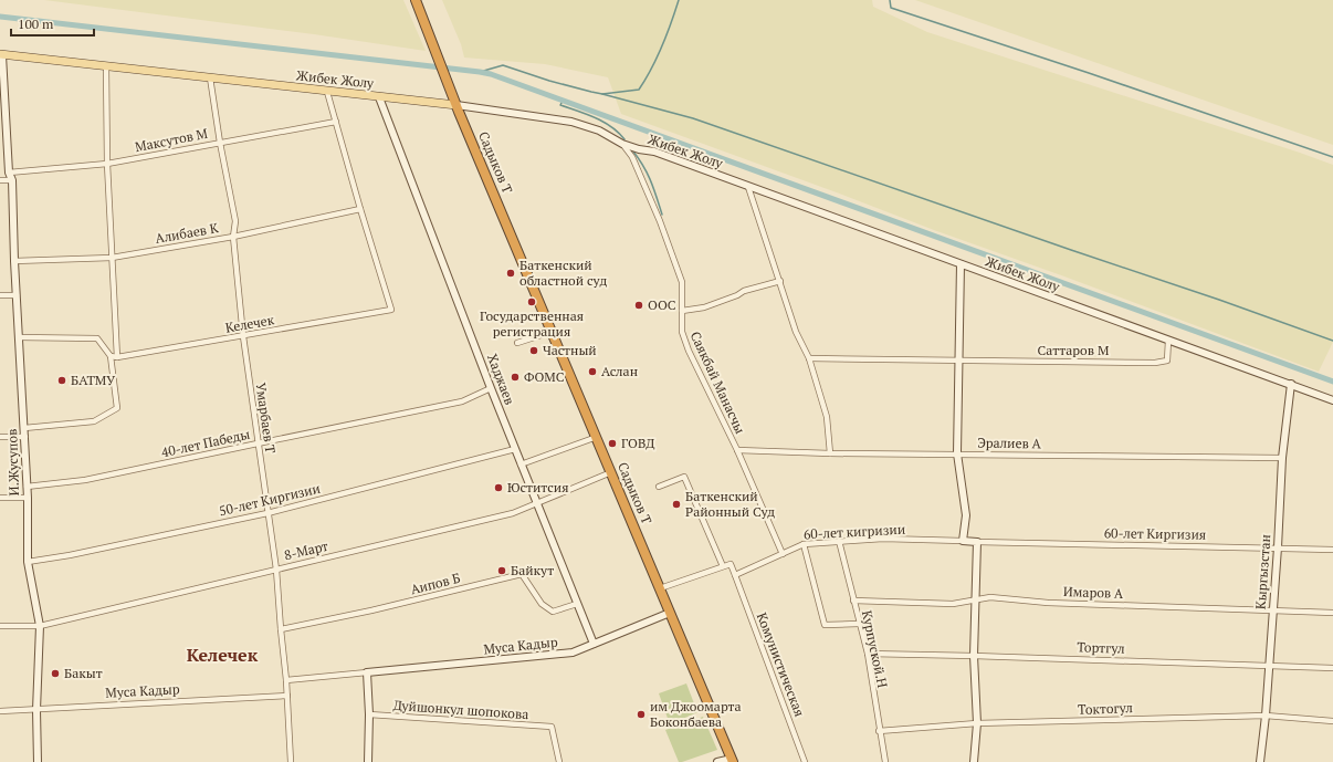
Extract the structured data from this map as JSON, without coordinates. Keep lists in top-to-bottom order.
{
  "streets": {
    "highway": ["Садыков Т"],
    "main road": ["Жибек Жолу"],
    "street": [
      "Максутов М",
      "Алибаев К",
      "Келечек",
      "Саттаров М",
      "Хаджаев",
      "Саякбай Манасчы",
      "Умарбаев Т",
      "40-лет Пабеды",
      "Эралиев А",
      "И.Жусупов",
      "50-лет Киргизии",
      "60-лет кигризии",
      "60-лет Киргизия",
      "8-Март",
      "Кыргызстан",
      "Аипов Б",
      "Имаров А",
      "Муса Кадыр",
      "Тортгул",
      "Курпуской.Н",
      "Комунистическая",
      "Токтогул",
      "Дуйшонкул шопокова"
    ]
  },
  "crossings": [
    ["Жибек Жолу", "Садыков Т"],
    ["Жибек Жолу", "Саттаров М"],
    ["Жибек Жолу", "Хаджаев"],
    ["Жибек Жолу", "Саякбай Манасчы"],
    ["Жибек Жолу", "Умарбаев Т"],
    ["Жибек Жолу", "И.Жусупов"],
    ["Жибек Жолу", "Кыргызстан"],
    ["Максутов М", "Умарбаев Т"],
    ["Максутов М", "И.Жусупов"],
    ["Садыков Т", "8-Март"],
    ["Садыков Т", "Муса Кадыр"],
    ["Алибаев К", "Келечек"],
    ["Алибаев К", "Умарбаев Т"],
    ["Алибаев К", "И.Жусупов"],
    ["Келечек", "Умарбаев Т"],
    ["Хаджаев", "40-лет Пабеды"],
    ["Хаджаев", "50-лет Киргизии"],
    ["Хаджаев", "8-Март"],
    ["Хаджаев", "Аипов Б"],
    ["Хаджаев", "Муса Кадыр"],
    ["Саякбай Манасчы", "Эралиев А"],
    ["Саякбай Манасчы", "60-лет кигризии"],
    ["Умарбаев Т", "40-лет Пабеды"],
    ["Умарбаев Т", "50-лет Киргизии"],
    ["Умарбаев Т", "8-Март"],
    ["Умарбаев Т", "Аипов Б"],
    ["Умарбаев Т", "Муса Кадыр"],
    ["40-лет Пабеды", "И.Жусупов"],
    ["Эралиев А", "Кыргызстан"],
    ["И.Жусупов", "50-лет Киргизии"],
    ["И.Жусупов", "8-Март"],
    ["И.Жусупов", "Муса Кадыр"],
    ["60-лет кигризии", "Курпуской.Н"],
    ["60-лет кигризии", "Комунистическая"],
    ["60-лет Киргизия", "Кыргызстан"],
    ["Кыргызстан", "Имаров А"],
    ["Кыргызстан", "Тортгул"],
    ["Кыргызстан", "Токтогул"],
    ["Имаров А", "Курпуской.Н"],
    ["Тортгул", "Курпуской.Н"],
    ["Курпуской.Н", "Токтогул"]
  ],
  "districts": ["Келечек"],
  "places": [
    "Баткенский областной суд",
    "Государственная регистрация",
    "ООС",
    "Частный",
    "Аслан",
    "ФОМС",
    "БАТМУ",
    "ГОВД",
    "Юститсия",
    "Баткенский Районный Суд",
    "Байкут",
    "Бакыт",
    "им Джоомарта Боконбаева"
  ],
  "scale_bar": "100 m"
}
